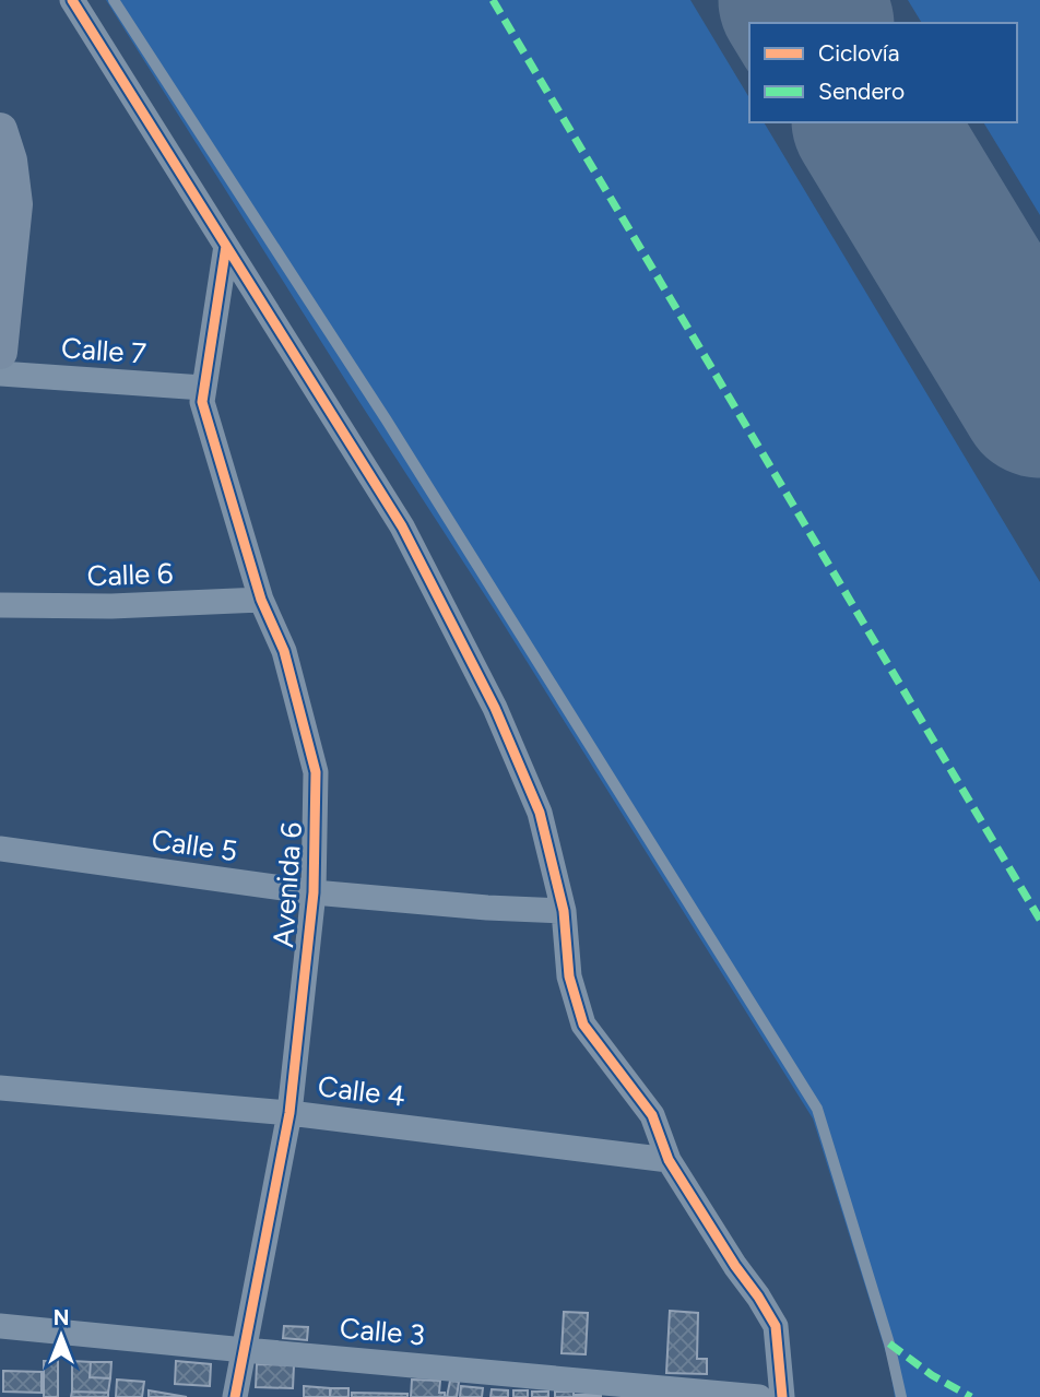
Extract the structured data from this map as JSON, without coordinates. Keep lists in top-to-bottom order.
{
  "streets": {
    "street": [
      "Calle 7",
      "Calle 6",
      "Calle 5",
      "Avenida 6",
      "Calle 4",
      "Calle 3"
    ]
  },
  "crossings": [
    ["Calle 7", "Avenida 6"],
    ["Calle 6", "Avenida 6"],
    ["Calle 5", "Avenida 6"],
    ["Avenida 6", "Calle 4"],
    ["Avenida 6", "Calle 3"]
  ],
  "legend": ["Ciclovía", "Sendero"],
  "north": "top"
}
